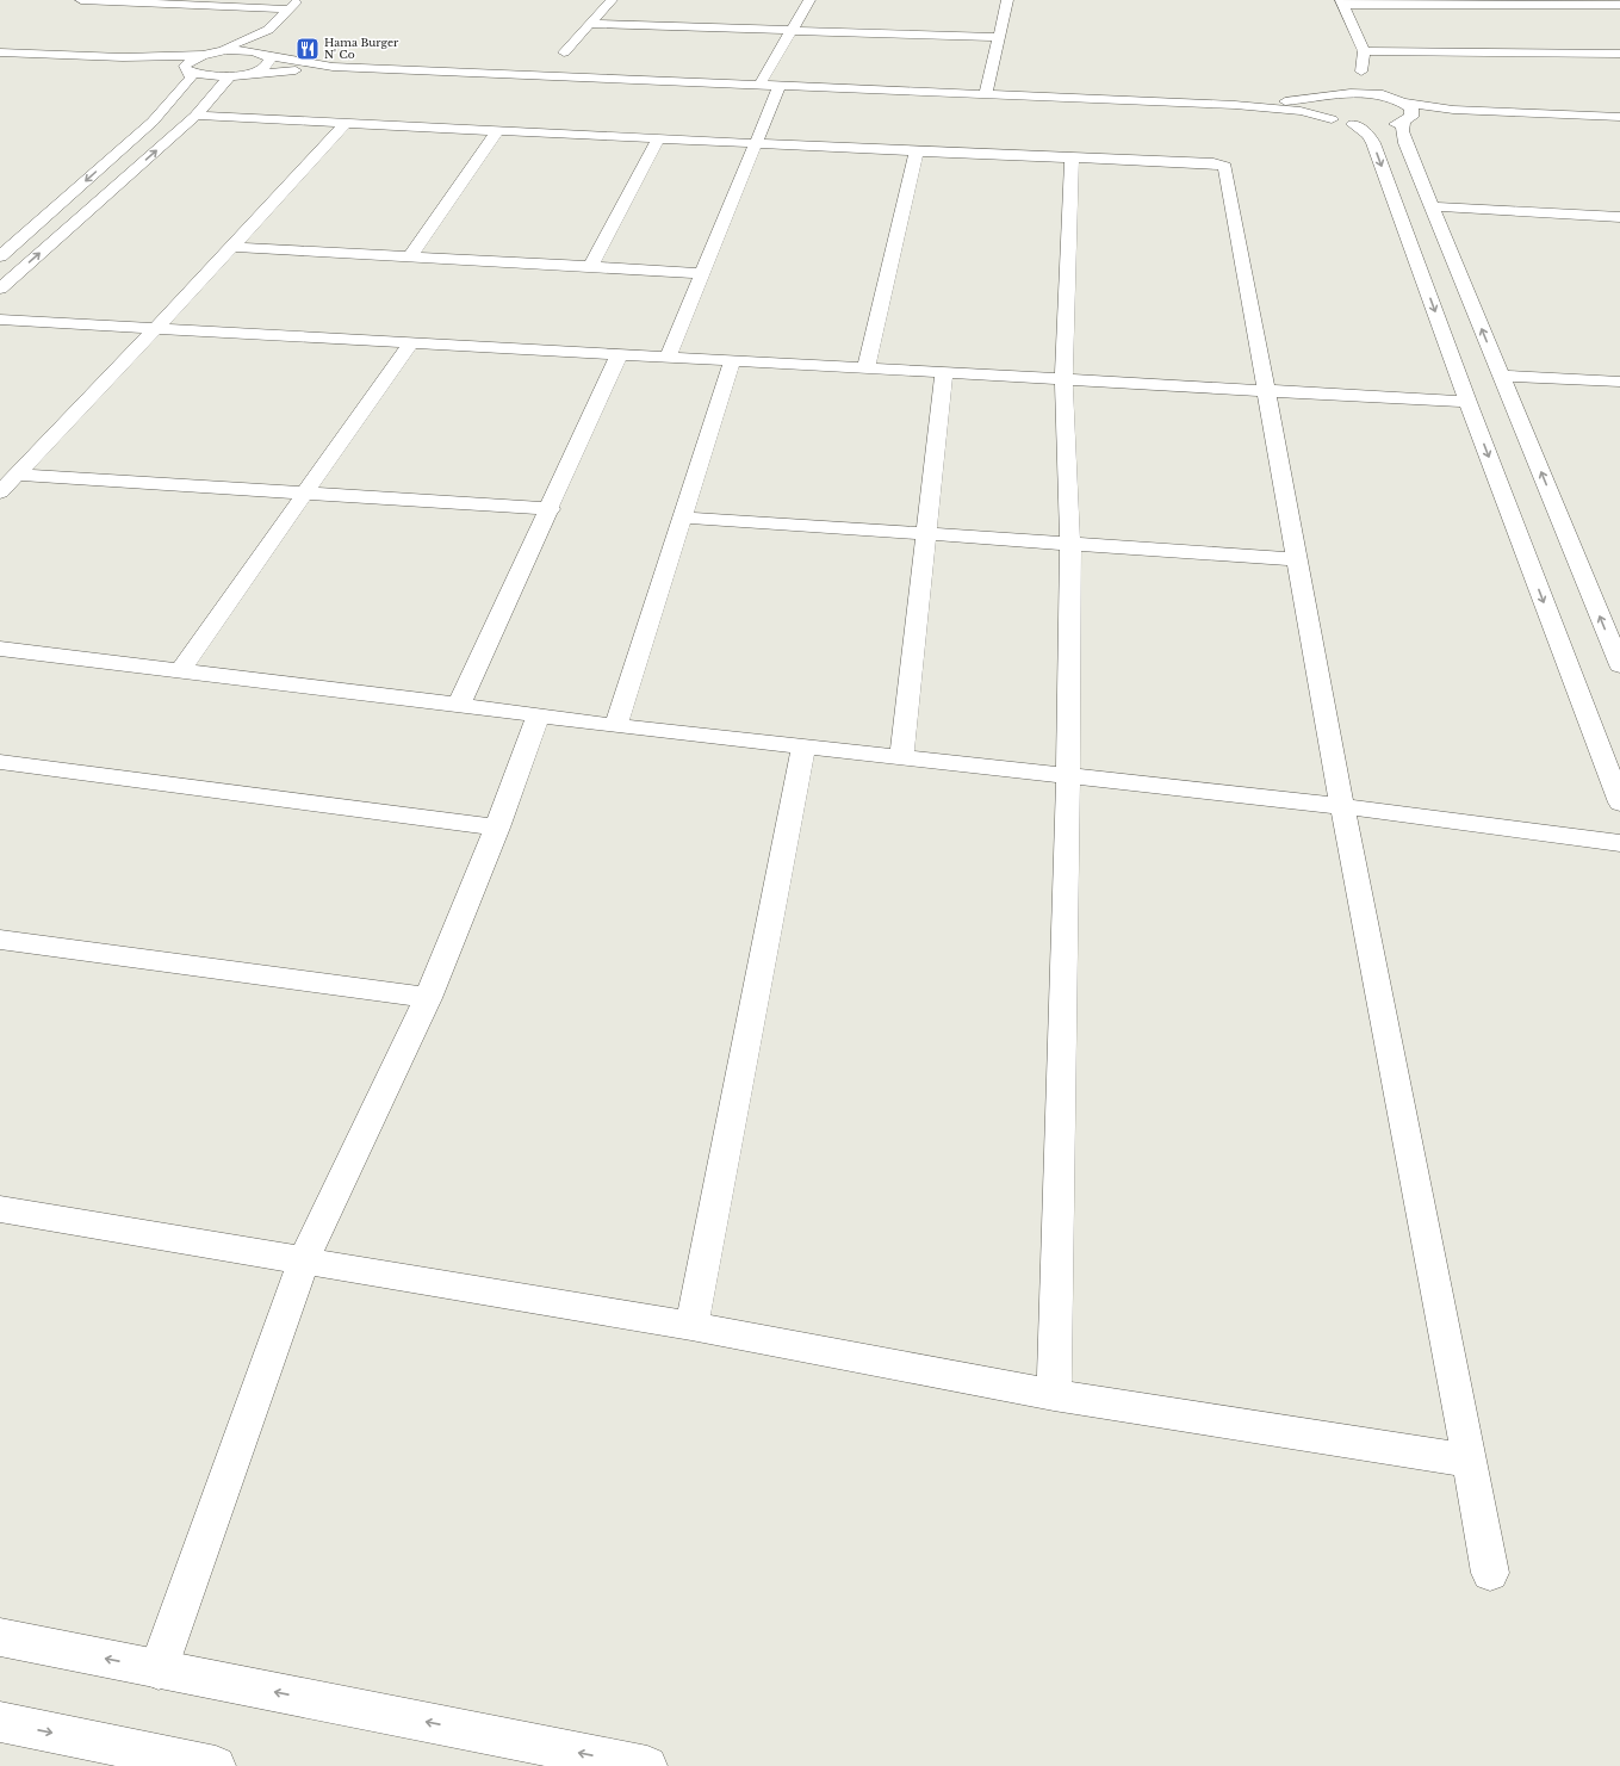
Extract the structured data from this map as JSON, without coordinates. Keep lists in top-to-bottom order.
{
  "places": {
    "restaurant": ["Hama Burger N' Co"]
  }
}
